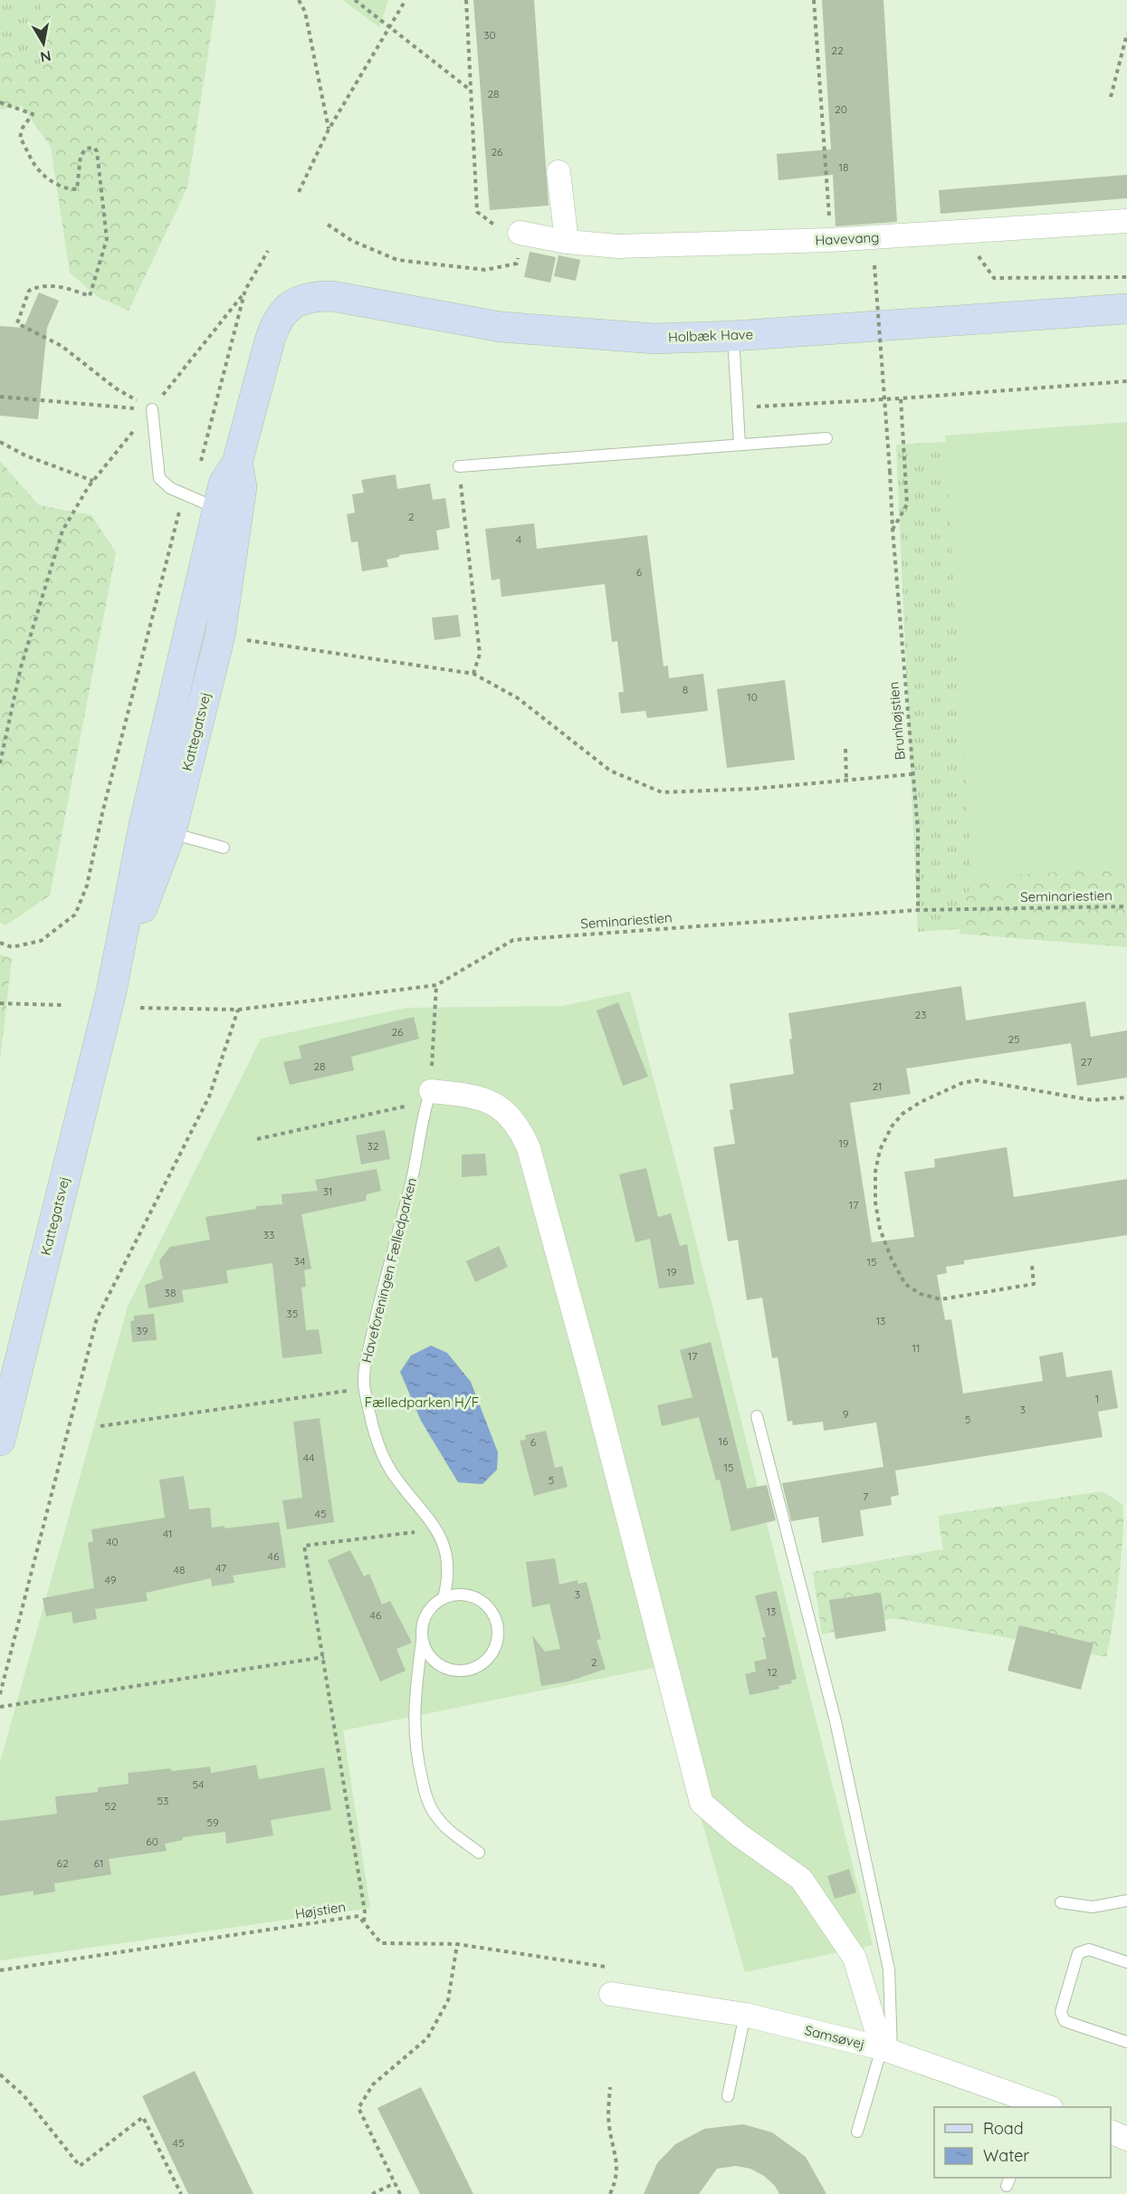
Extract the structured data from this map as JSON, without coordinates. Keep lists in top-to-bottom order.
{
  "streets": {
    "street": [
      "Havevang",
      "Holbæk Have",
      "Kattegatsvej",
      "Samsøvej"
    ],
    "lane": ["Haveforeningen Fælledparken"],
    "path": ["Brunhøjstien", "Seminariestien", "Højstien"]
  },
  "crossings": [
    ["Holbæk Have", "Kattegatsvej"],
    ["Brunhøjstien", "Seminariestien"],
    ["Højstien", "Samsøvej"]
  ],
  "parks": ["Fælledparken H/F"],
  "house_numbers": [
    "30",
    "22",
    "28",
    "20",
    "26",
    "18",
    "2",
    "4",
    "6",
    "8",
    "10",
    "23",
    "26",
    "25",
    "27",
    "28",
    "21",
    "19",
    "32",
    "31",
    "17",
    "33",
    "34",
    "15",
    "19",
    "38",
    "35",
    "13",
    "39",
    "11",
    "17",
    "1",
    "3",
    "9",
    "5",
    "16",
    "6",
    "44",
    "15",
    "5",
    "7",
    "45",
    "41",
    "40",
    "46",
    "47",
    "48",
    "49",
    "3",
    "13",
    "46",
    "2",
    "12",
    "54",
    "53",
    "52",
    "59",
    "60",
    "62",
    "61",
    "45"
  ],
  "legend": ["Road", "Water"],
  "north": "bottom"
}
